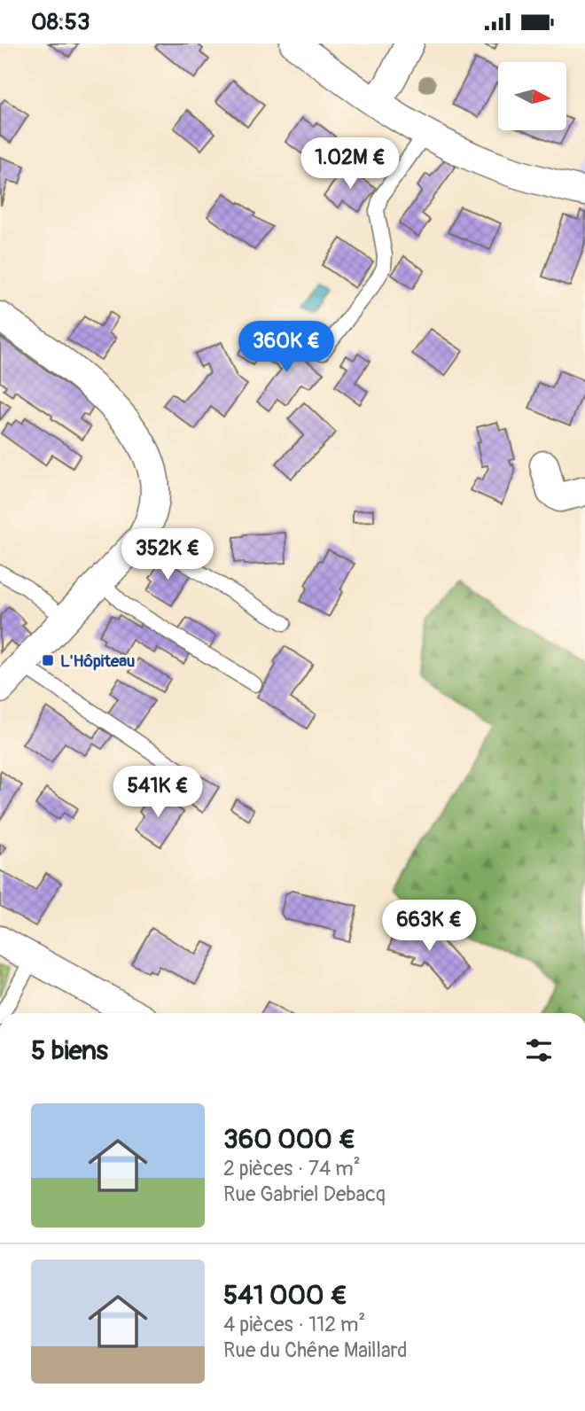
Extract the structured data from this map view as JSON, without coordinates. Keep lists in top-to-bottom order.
{
  "places": {
    "transit": ["L'Hôpiteau"]
  },
  "north": "right",
  "page": {
    "status": "08:53",
    "price": [
      "1.02M €",
      "360K €",
      "352K €",
      "541K €",
      "663K €"
    ],
    "heading": "5 biens",
    "list": [
      {
        "name": "360 000 €",
        "note": "2 pièces · 74 m² · Rue Gabriel Debacq"
      },
      {
        "name": "541 000 €",
        "note": "4 pièces · 112 m² · Rue du Chêne Maillard"
      }
    ]
  }
}
